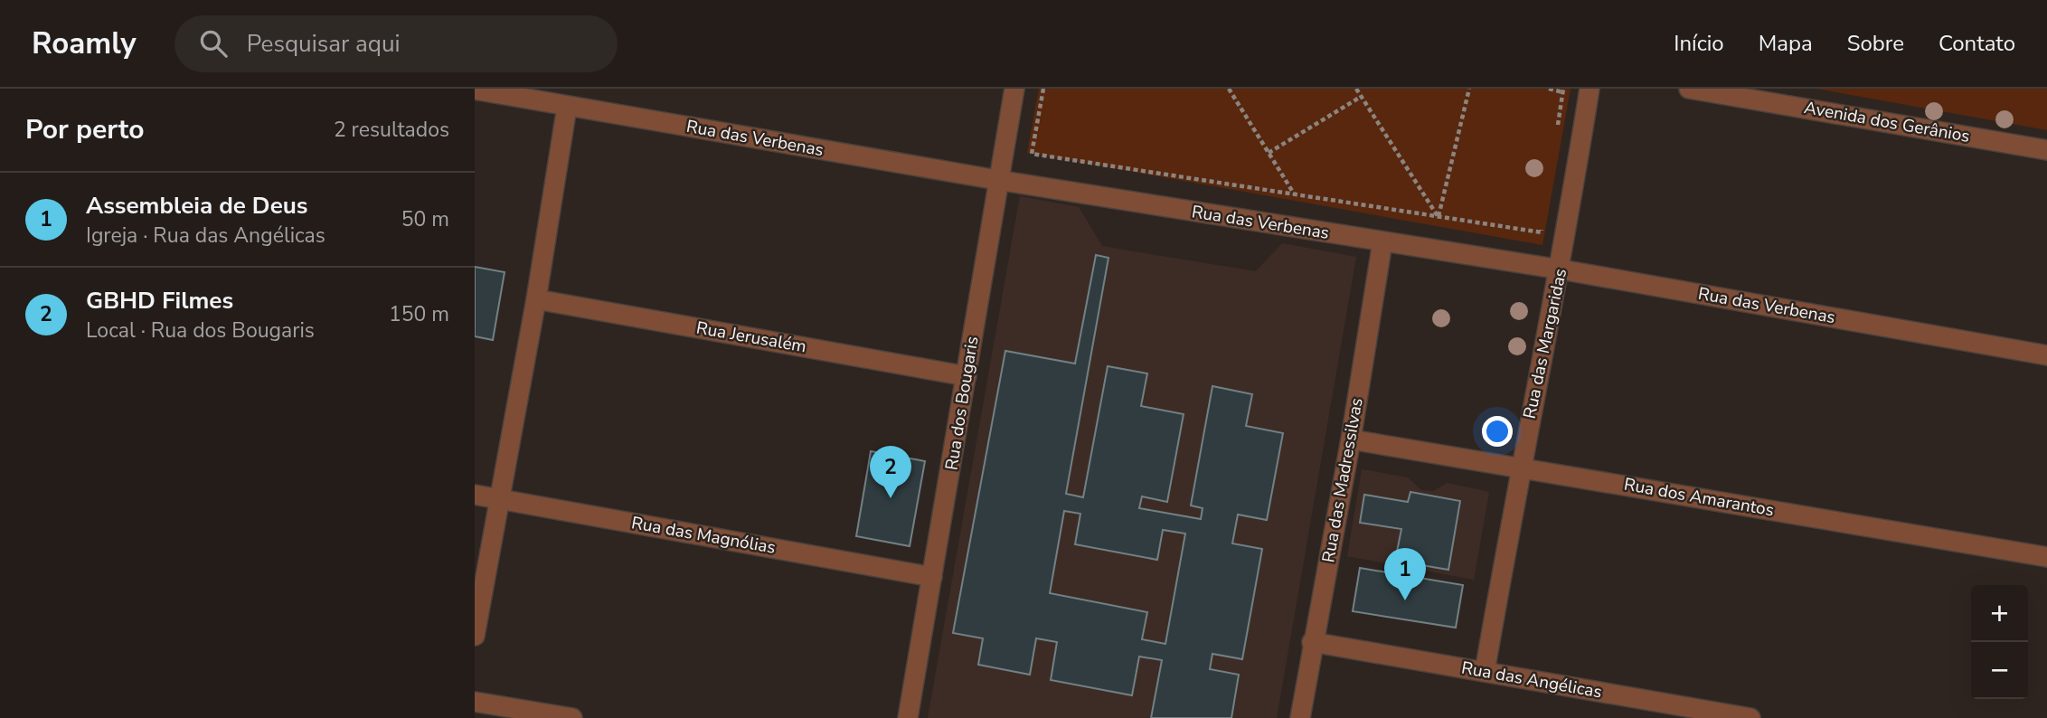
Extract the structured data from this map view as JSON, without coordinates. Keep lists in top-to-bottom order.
{
  "streets": {
    "street": [
      "Avenida dos Gerânios",
      "Rua das Verbenas",
      "Rua Jerusalém",
      "Rua das Margaridas",
      "Rua dos Bougaris",
      "Rua das Madressilvas",
      "Rua dos Amarantos",
      "Rua das Magnólias",
      "Rua das Angélicas"
    ]
  },
  "crossings": [
    ["Rua das Verbenas", "Rua das Margaridas"],
    ["Rua das Verbenas", "Rua dos Bougaris"],
    ["Rua das Verbenas", "Rua das Madressilvas"],
    ["Rua Jerusalém", "Rua dos Bougaris"],
    ["Rua das Margaridas", "Rua dos Amarantos"],
    ["Rua das Margaridas", "Rua das Angélicas"],
    ["Rua dos Bougaris", "Rua das Magnólias"],
    ["Rua das Madressilvas", "Rua dos Amarantos"],
    ["Rua das Madressilvas", "Rua das Angélicas"]
  ],
  "page": {
    "header": "Roamly",
    "search": "Pesquisar aqui",
    "nav": [
      "Início",
      "Mapa",
      "Sobre",
      "Contato"
    ],
    "heading": ["Por perto", "2 resultados"],
    "list": [
      {
        "mark": "1",
        "name": "Assembleia de Deus",
        "note": "Igreja · Rua das Angélicas",
        "value": "50 m"
      },
      {
        "mark": "2",
        "name": "GBHD Filmes",
        "note": "Local · Rua dos Bougaris",
        "value": "150 m"
      }
    ],
    "pins": ["2", "1"],
    "map_buttons": ["+", "−"]
  }
}
